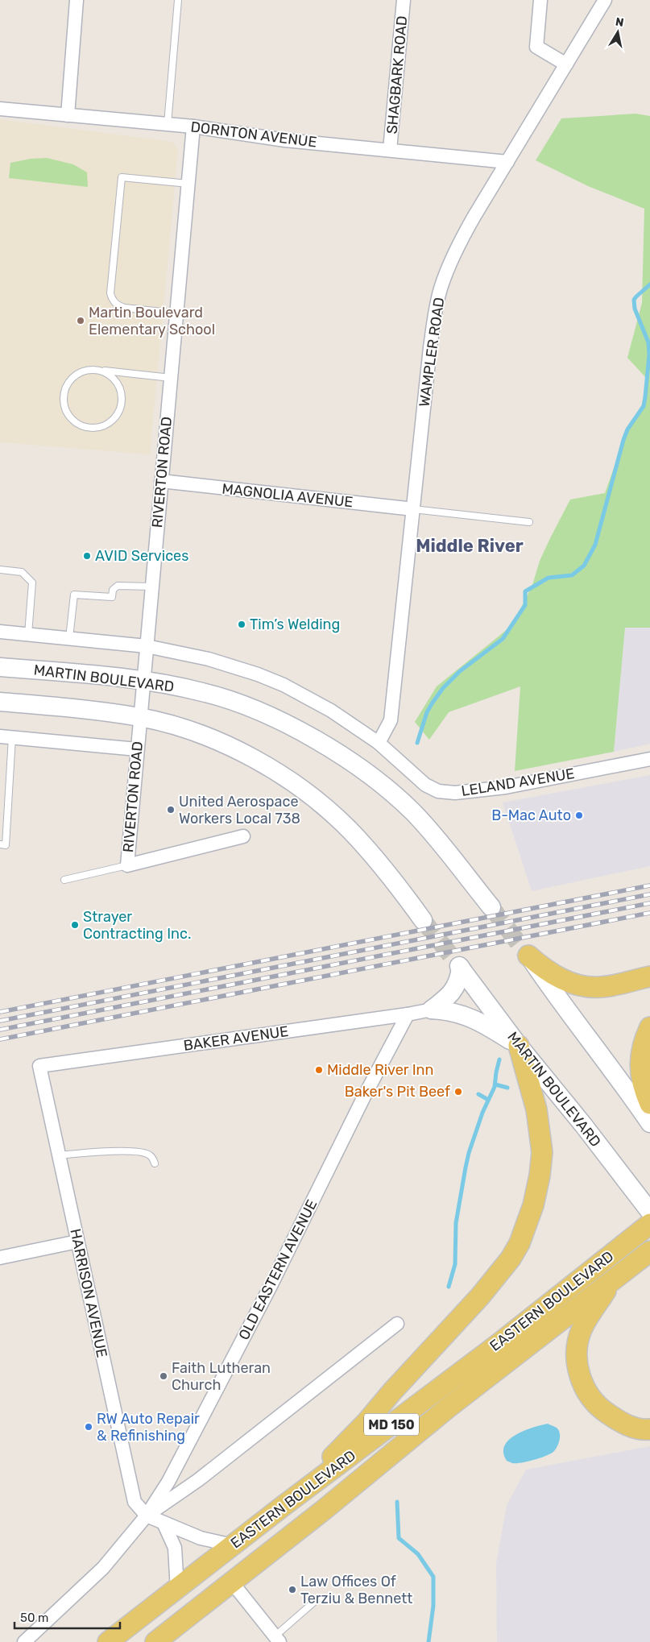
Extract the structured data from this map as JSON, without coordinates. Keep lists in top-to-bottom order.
{
  "streets": {
    "main road": ["MARTIN BOULEVARD", "EASTERN BOULEVARD", "MD 150"],
    "street": [
      "SHAGBARK ROAD",
      "DORNTON AVENUE",
      "WAMPLER ROAD",
      "RIVERTON ROAD",
      "MAGNOLIA AVENUE",
      "LELAND AVENUE",
      "BAKER AVENUE",
      "OLD EASTERN AVENUE",
      "HARRISON AVENUE"
    ]
  },
  "crossings": [
    ["SHAGBARK ROAD", "DORNTON AVENUE"],
    ["DORNTON AVENUE", "WAMPLER ROAD"],
    ["DORNTON AVENUE", "RIVERTON ROAD"],
    ["WAMPLER ROAD", "MAGNOLIA AVENUE"],
    ["WAMPLER ROAD", "LELAND AVENUE"],
    ["RIVERTON ROAD", "MAGNOLIA AVENUE"],
    ["RIVERTON ROAD", "MARTIN BOULEVARD"],
    ["RIVERTON ROAD", "LELAND AVENUE"],
    ["MARTIN BOULEVARD", "BAKER AVENUE"],
    ["BAKER AVENUE", "OLD EASTERN AVENUE"],
    ["BAKER AVENUE", "HARRISON AVENUE"],
    ["OLD EASTERN AVENUE", "HARRISON AVENUE"]
  ],
  "districts": ["Middle River"],
  "places": [
    "Martin Boulevard Elementary School",
    "AVID Services",
    "Tim’s Welding",
    "United Aerospace Workers Local 738",
    "B-Mac Auto",
    "Strayer Contracting Inc.",
    "Middle River Inn",
    "Baker's Pit Beef",
    "Faith Lutheran Church",
    "RW Auto Repair & Refinishing",
    "Law Offices Of Terziu & Bennett"
  ],
  "scale_bar": "50 m",
  "north": "top"
}
